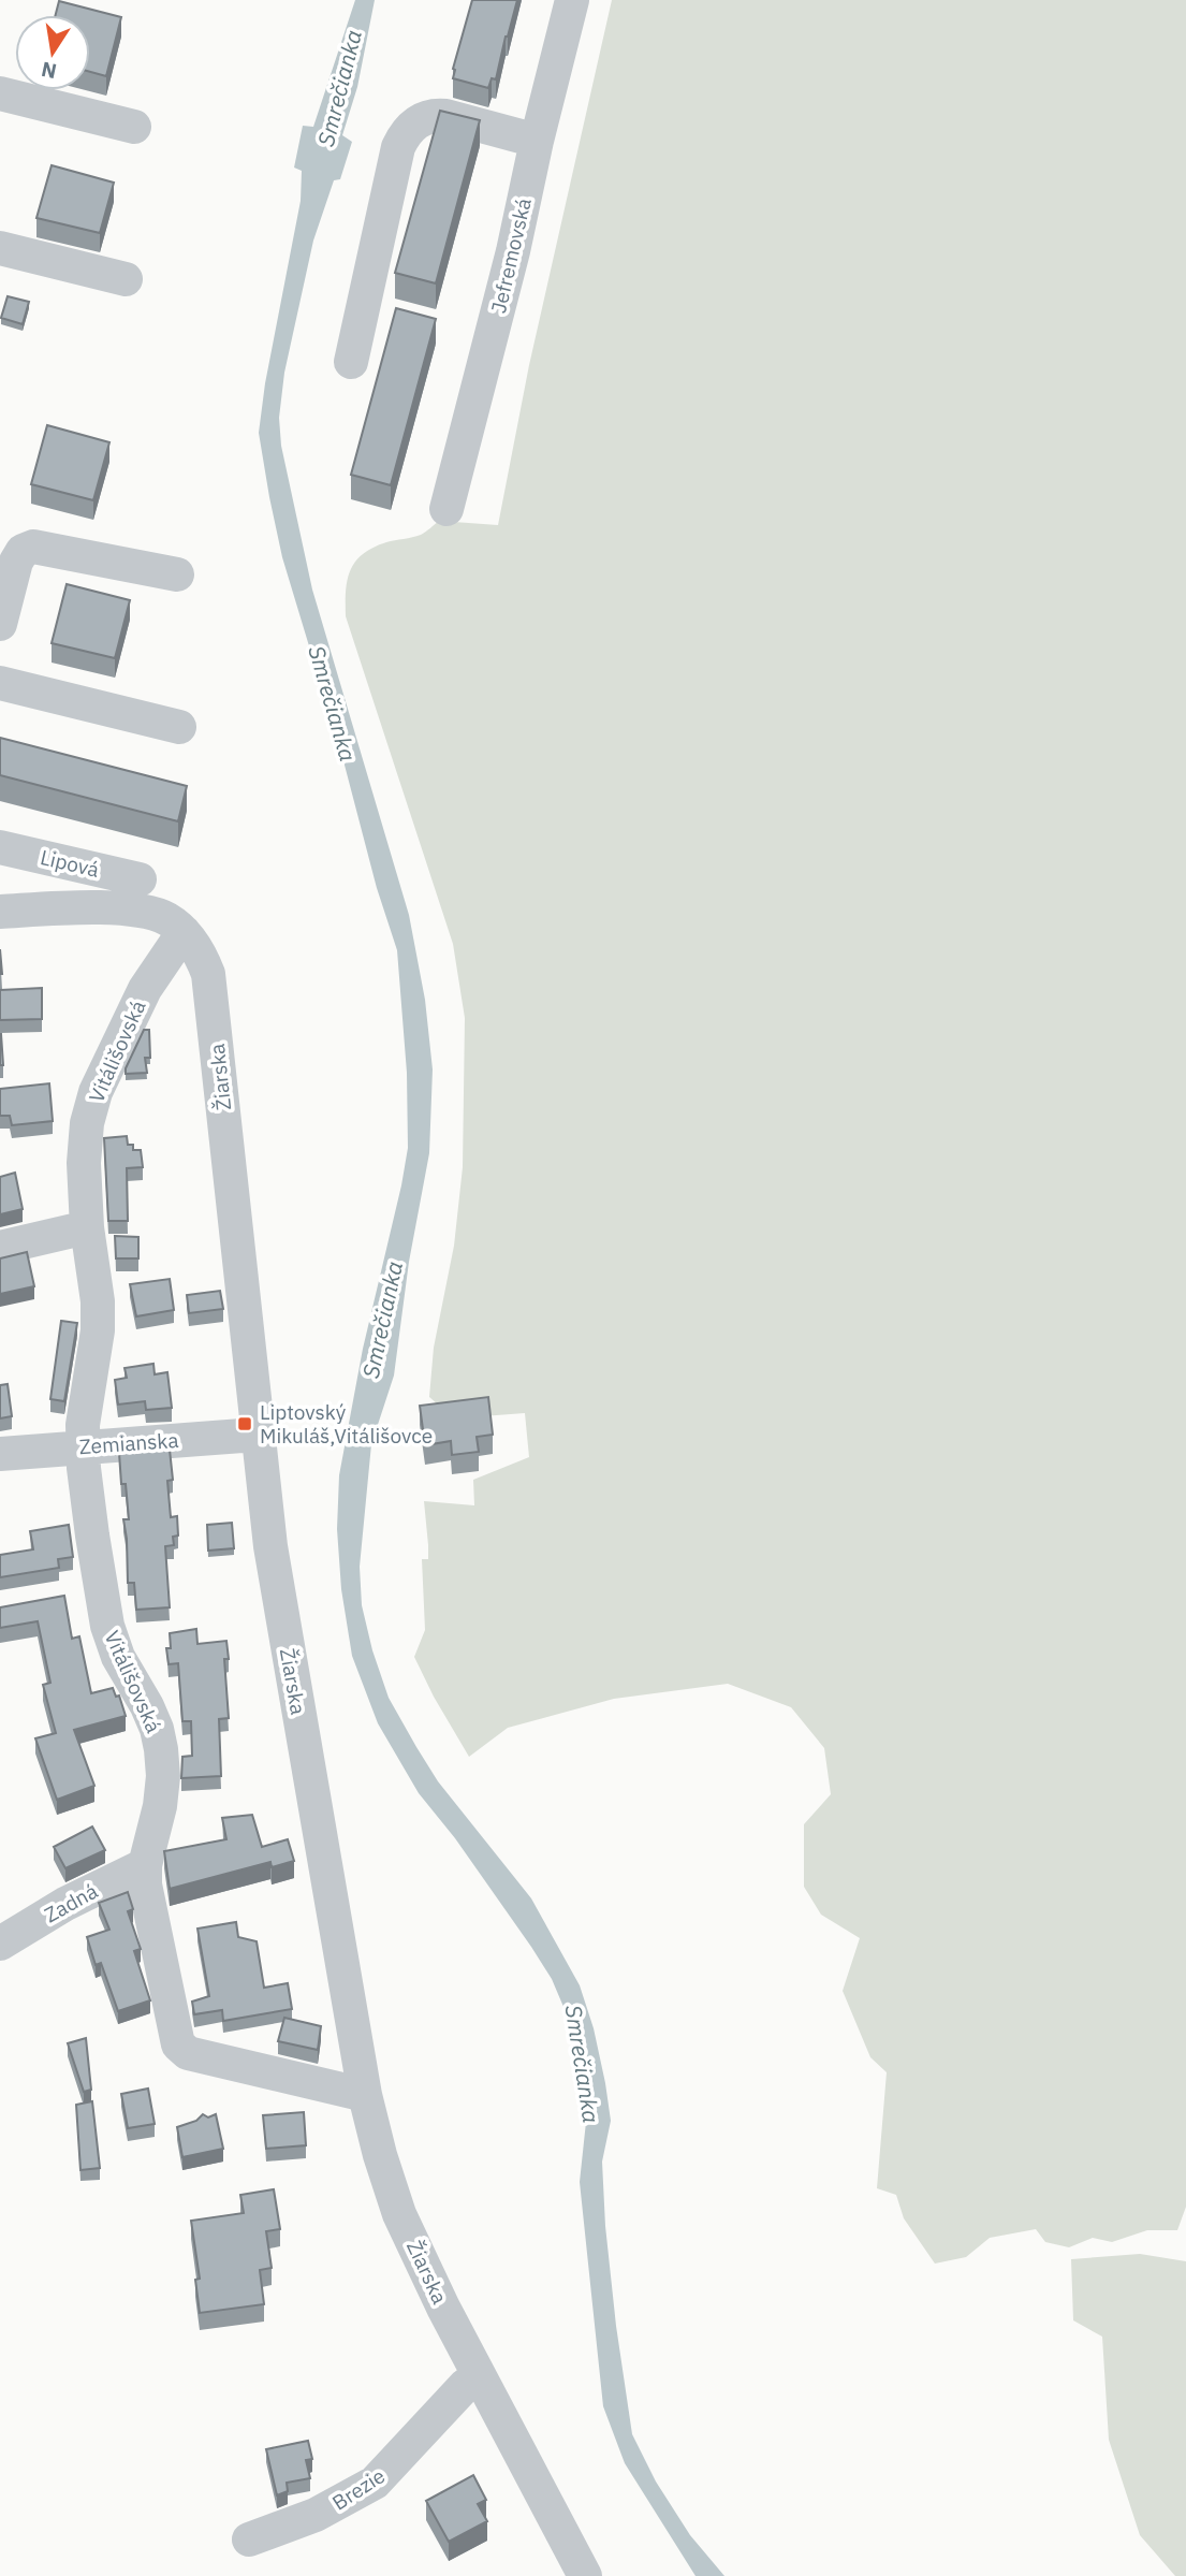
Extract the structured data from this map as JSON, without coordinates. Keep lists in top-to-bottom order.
{
  "streets": {
    "street": [
      "Jefremovská",
      "Lipová",
      "Vitálišovská",
      "Žiarska",
      "Zemianska",
      "Zadná",
      "Brezie"
    ]
  },
  "crossings": [
    ["Vitálišovská", "Žiarska"],
    ["Vitálišovská", "Zemianska"],
    ["Vitálišovská", "Zadná"],
    ["Žiarska", "Zemianska"],
    ["Žiarska", "Brezie"]
  ],
  "water": ["Smrečianka"],
  "places": {
    "transit": ["Liptovský Mikuláš,Vitálišovce"]
  },
  "north": "bottom"
}
